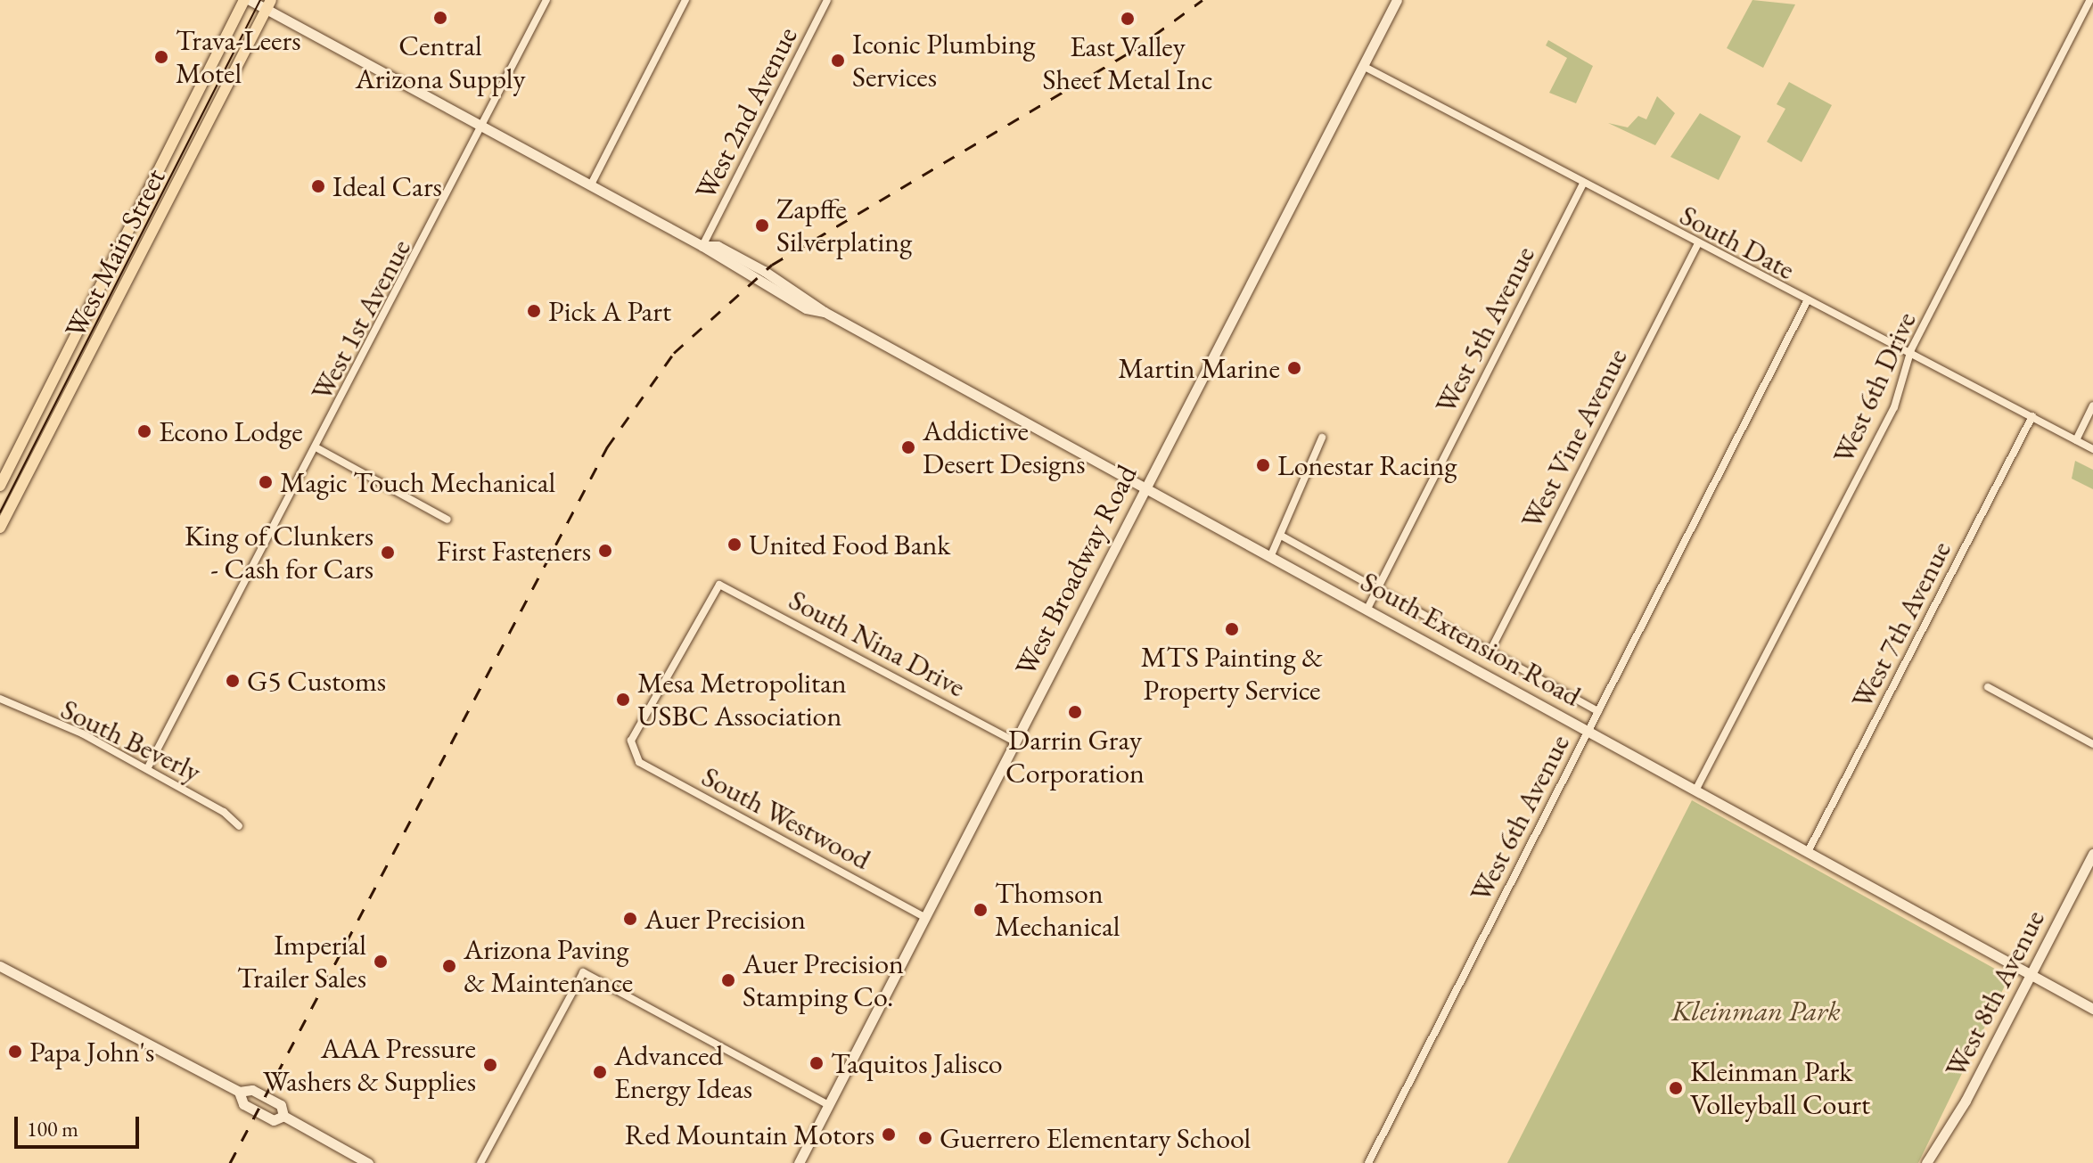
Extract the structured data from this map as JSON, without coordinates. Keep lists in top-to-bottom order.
{
  "streets": {
    "main road": ["West Main Street"],
    "street": [
      "West 2nd Avenue",
      "South Date",
      "West 1st Avenue",
      "West 5th Avenue",
      "West 6th Drive",
      "West Vine Avenue",
      "West Broadway Road",
      "West 7th Avenue",
      "South Extension Road",
      "South Nina Drive",
      "South Beverly",
      "South Westwood",
      "West 6th Avenue",
      "West 8th Avenue"
    ]
  },
  "crossings": [
    ["West 2nd Avenue", "South Extension Road"],
    ["South Date", "West 5th Avenue"],
    ["South Date", "West 6th Drive"],
    ["South Date", "West Vine Avenue"],
    ["South Date", "West Broadway Road"],
    ["South Date", "West 7th Avenue"],
    ["South Date", "West 6th Avenue"],
    ["West Main Street", "South Extension Road"],
    ["West 1st Avenue", "South Extension Road"],
    ["West 1st Avenue", "South Beverly"],
    ["West 5th Avenue", "South Extension Road"],
    ["West 6th Drive", "South Extension Road"],
    ["West Vine Avenue", "South Extension Road"],
    ["West Broadway Road", "South Extension Road"],
    ["West Broadway Road", "South Nina Drive"],
    ["West Broadway Road", "South Westwood"],
    ["West 7th Avenue", "South Extension Road"],
    ["South Extension Road", "West 6th Avenue"],
    ["South Extension Road", "West 8th Avenue"],
    ["South Nina Drive", "South Westwood"]
  ],
  "parks": ["Kleinman Park"],
  "places": [
    "Central Arizona Supply",
    "East Valley Sheet Metal Inc",
    "Trava-Leers Motel",
    "Iconic Plumbing Services",
    "Ideal Cars",
    "Zapffe Silverplating",
    "Pick A Part",
    "Martin Marine",
    "Econo Lodge",
    "Addictive Desert Designs",
    "Lonestar Racing",
    "Magic Touch Mechanical",
    "United Food Bank",
    "First Fasteners",
    "King of Clunkers - Cash for Cars",
    "MTS Painting & Property Service",
    "G5 Customs",
    "Mesa Metropolitan USBC Association",
    "Darrin Gray Corporation",
    "Thomson Mechanical",
    "Auer Precision",
    "Imperial Trailer Sales",
    "Arizona Paving & Maintenance",
    "Auer Precision Stamping Co.",
    "Papa John's",
    "Taquitos Jalisco",
    "AAA Pressure Washers & Supplies",
    "Advanced Energy Ideas",
    "Kleinman Park Volleyball Court",
    "Red Mountain Motors",
    "Guerrero Elementary School"
  ],
  "scale_bar": "100 m"
}
